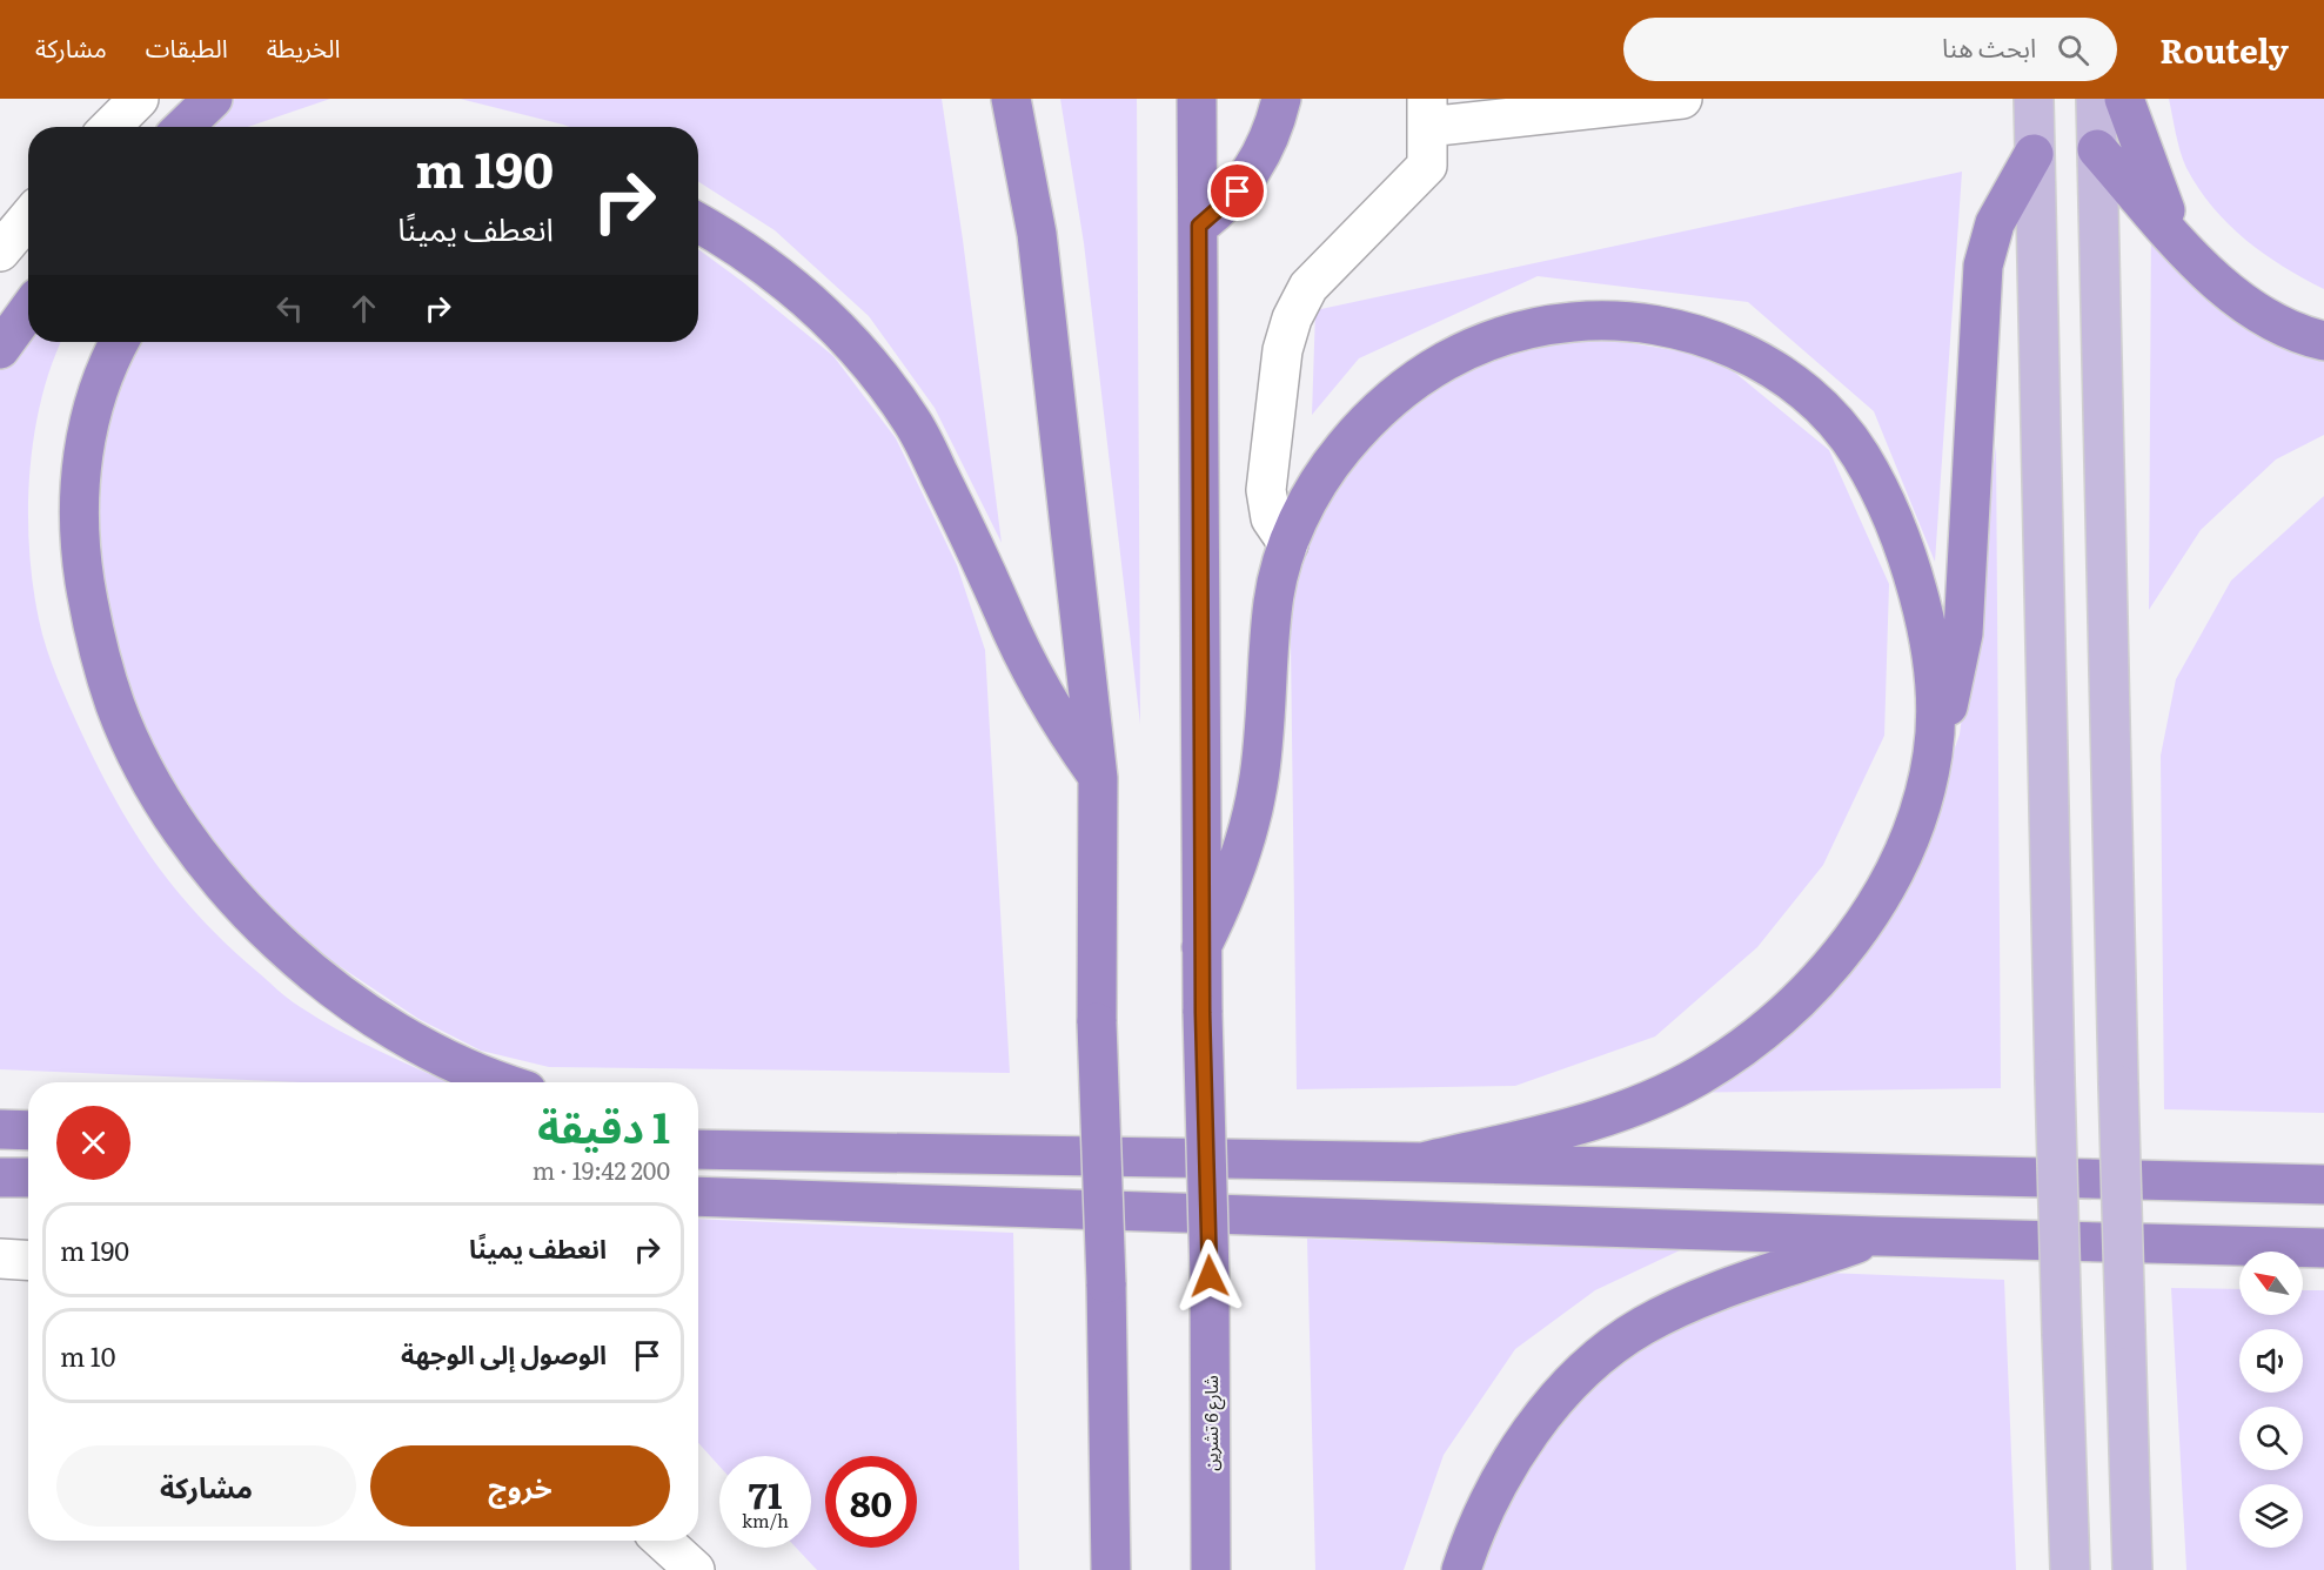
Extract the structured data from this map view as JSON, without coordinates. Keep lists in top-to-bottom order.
{
  "streets": {
    "highway": ["شارع 6 تشرين"]
  },
  "north": "top left",
  "page": {
    "header": "Routely",
    "search": "ابحث هنا",
    "nav": ["الخريطة", "الطبقات", "مشاركة"],
    "turn": ["190 m", "انعطف يمينًا"],
    "heading": ["1 دقيقة", "200 m · 19:42"],
    "list": [
      {
        "name": "انعطف يمينًا",
        "value": "190 m"
      },
      {
        "name": "الوصول إلى الوجهة",
        "value": "10 m"
      }
    ],
    "buttons": ["خروج", "مشاركة"],
    "speed": "71 km/h",
    "limit": "80"
  }
}
